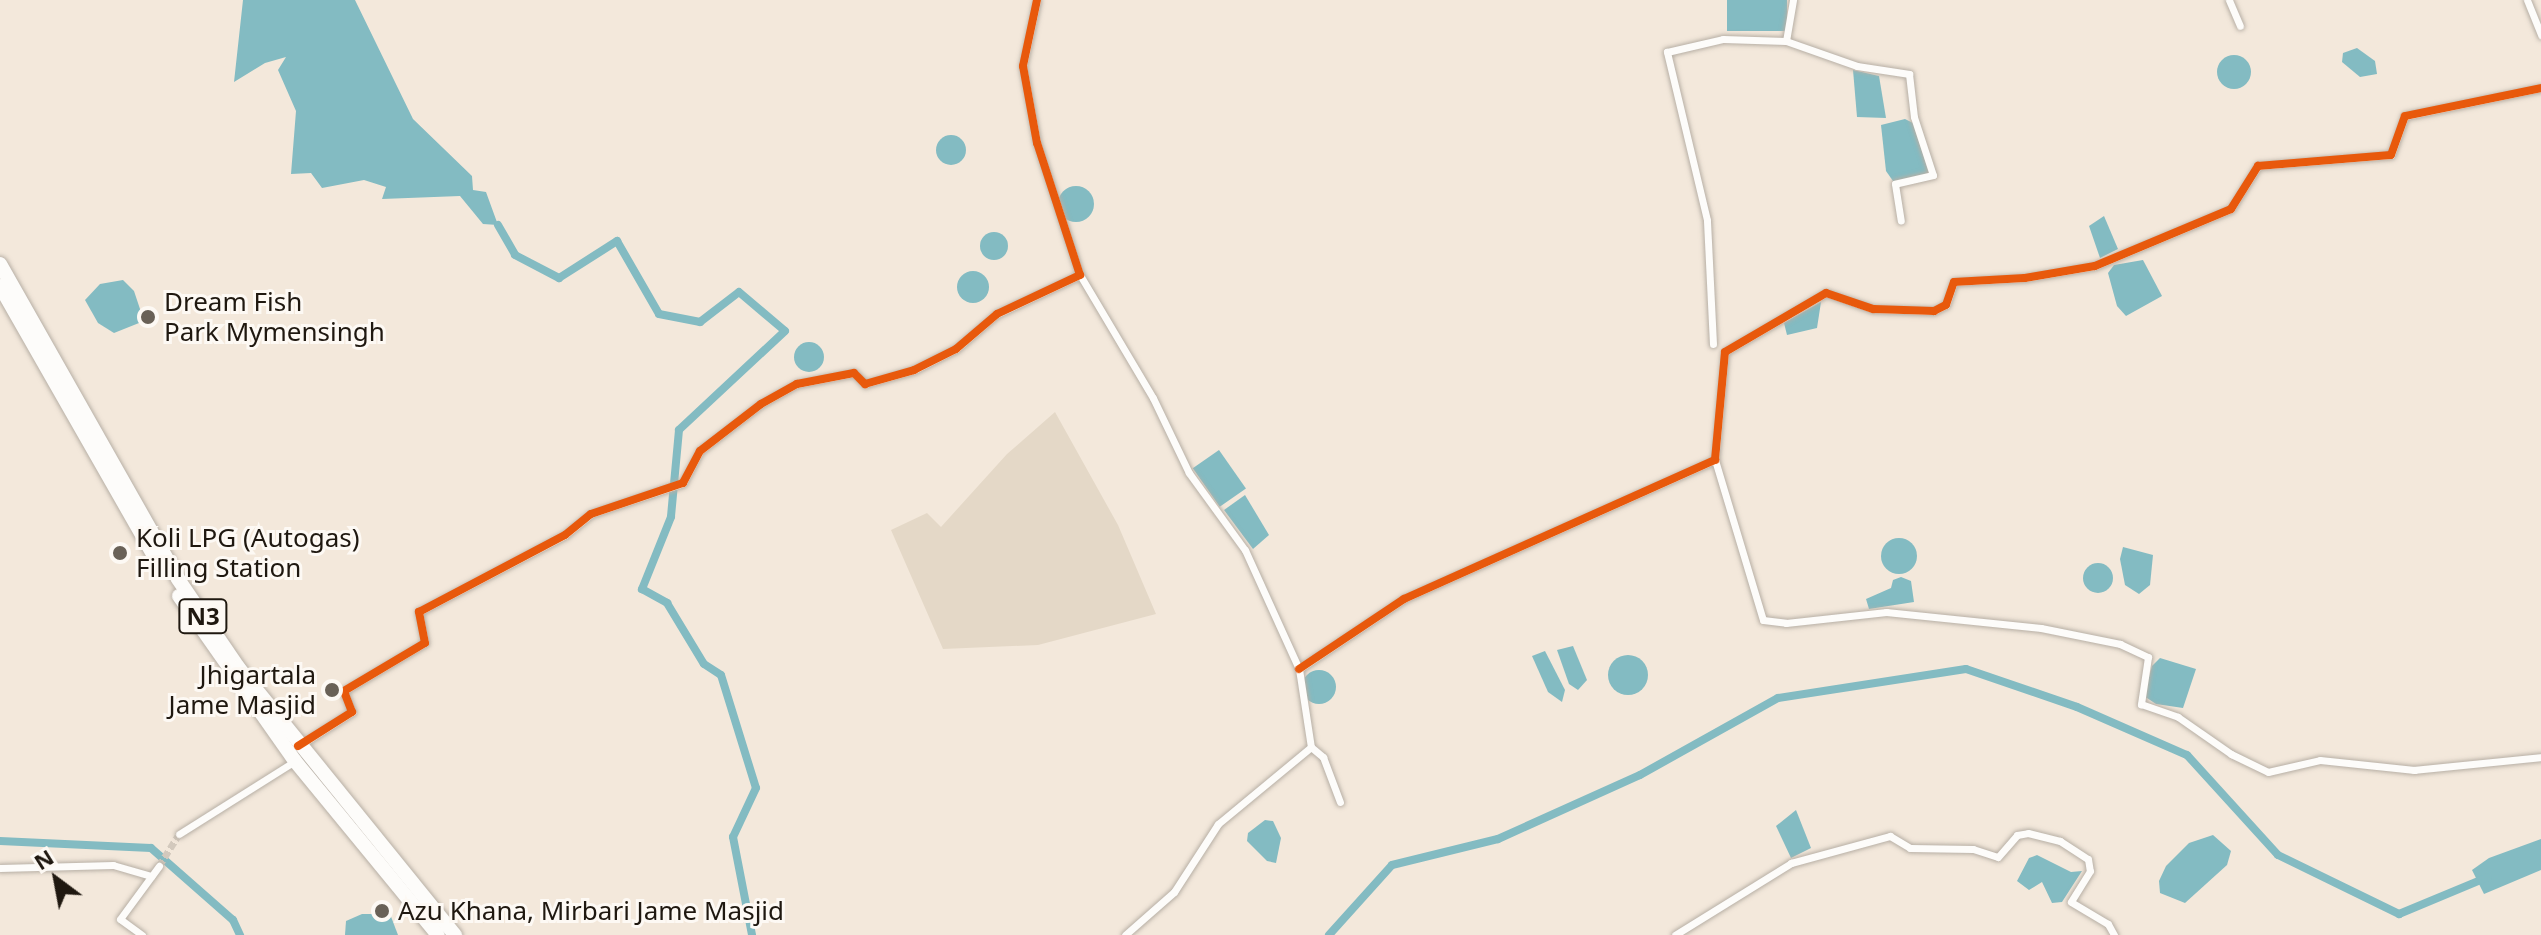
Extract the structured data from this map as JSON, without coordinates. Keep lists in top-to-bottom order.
{
  "streets": {
    "highway": ["N3"]
  },
  "places": [
    "Dream Fish Park Mymensingh",
    "Koli LPG (Autogas) Filling Station",
    "Jhigartala Jame Masjid",
    "Azu Khana, Mirbari Jame Masjid"
  ],
  "north": "top left"
}
